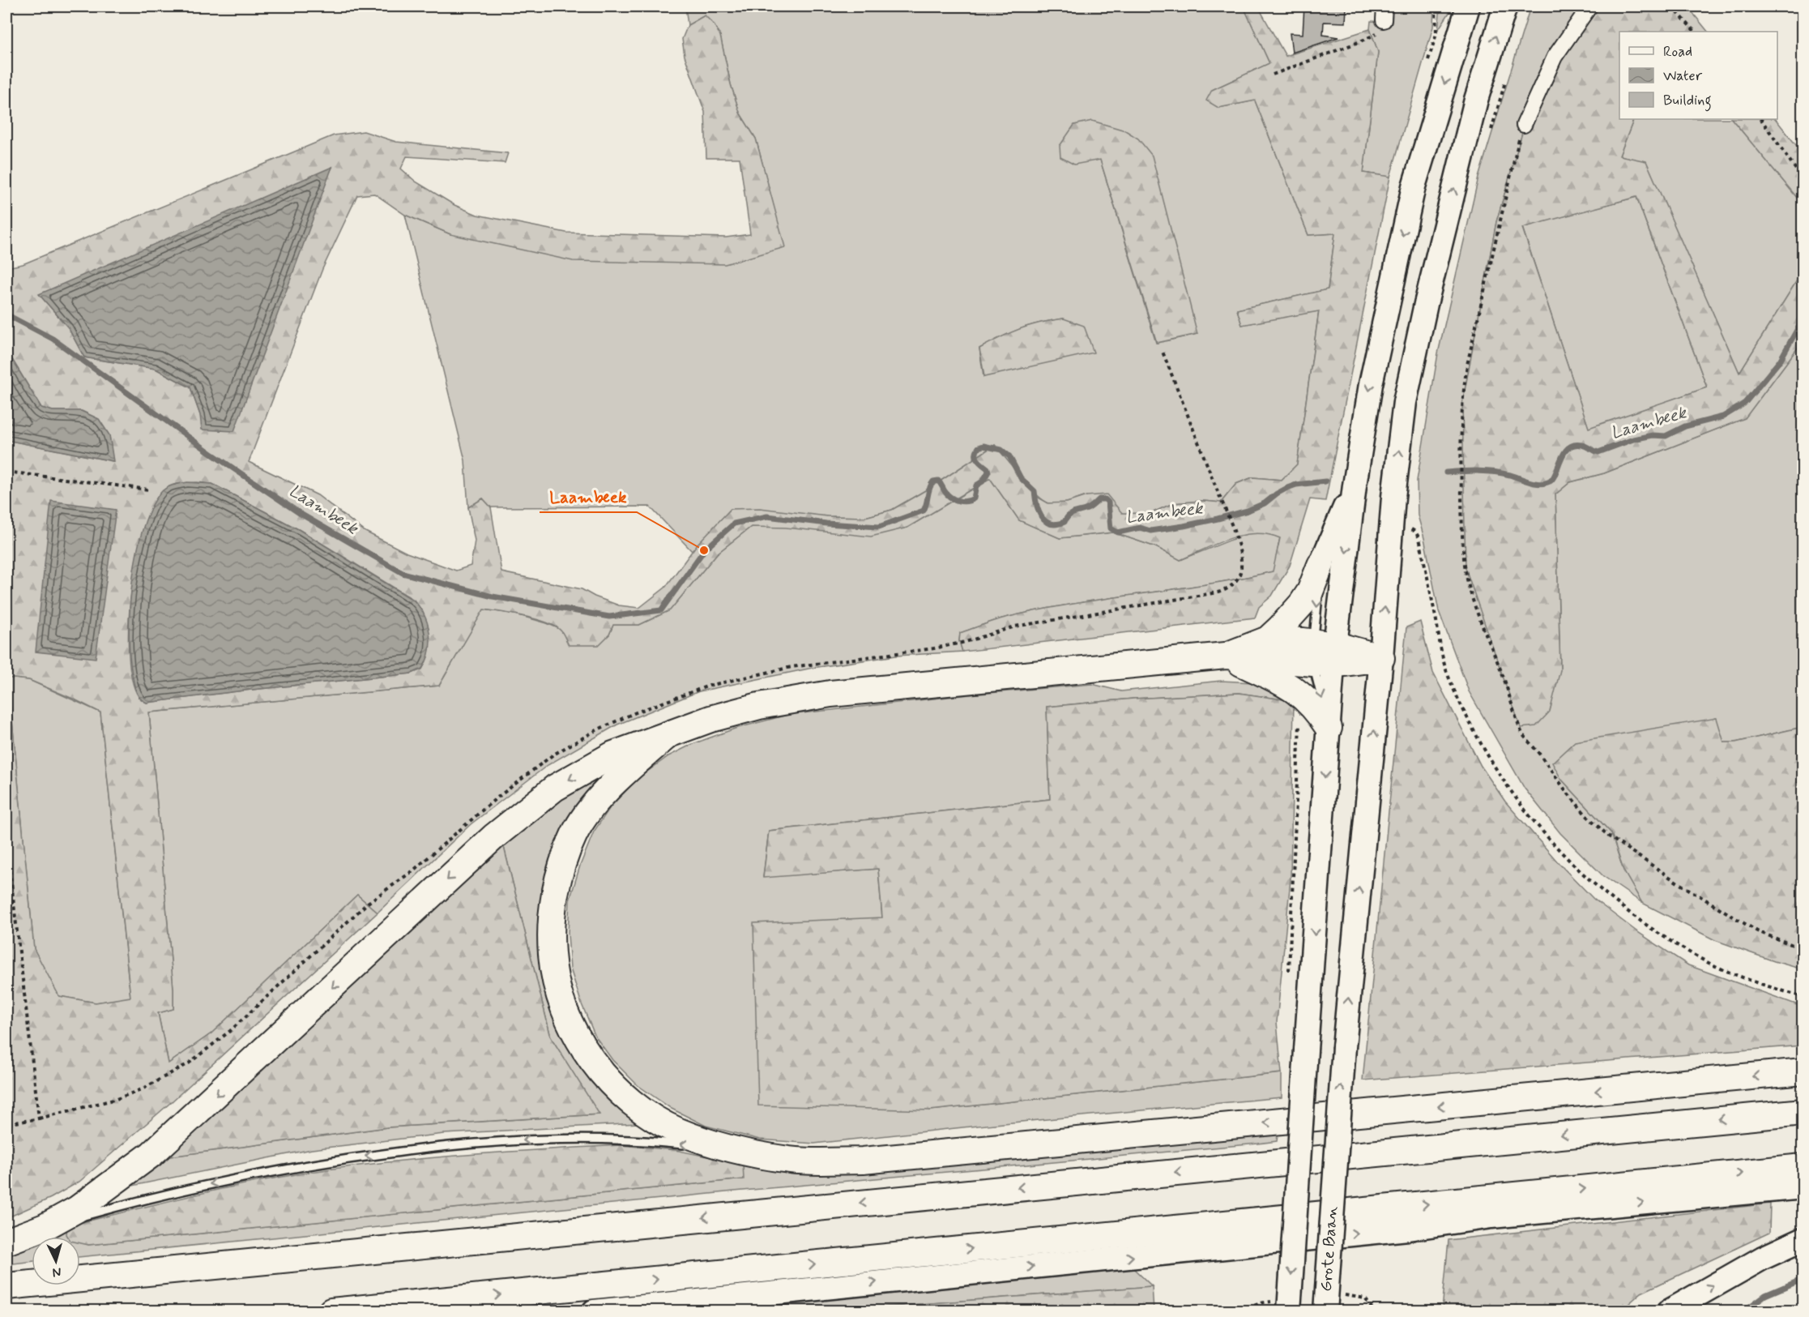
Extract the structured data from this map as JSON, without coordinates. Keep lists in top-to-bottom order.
{
  "streets": {
    "highway": ["Grote Baan"]
  },
  "water": ["Laambeek"],
  "places": ["Laambeek"],
  "legend": ["Road", "Water", "Building"],
  "north": "bottom"
}
